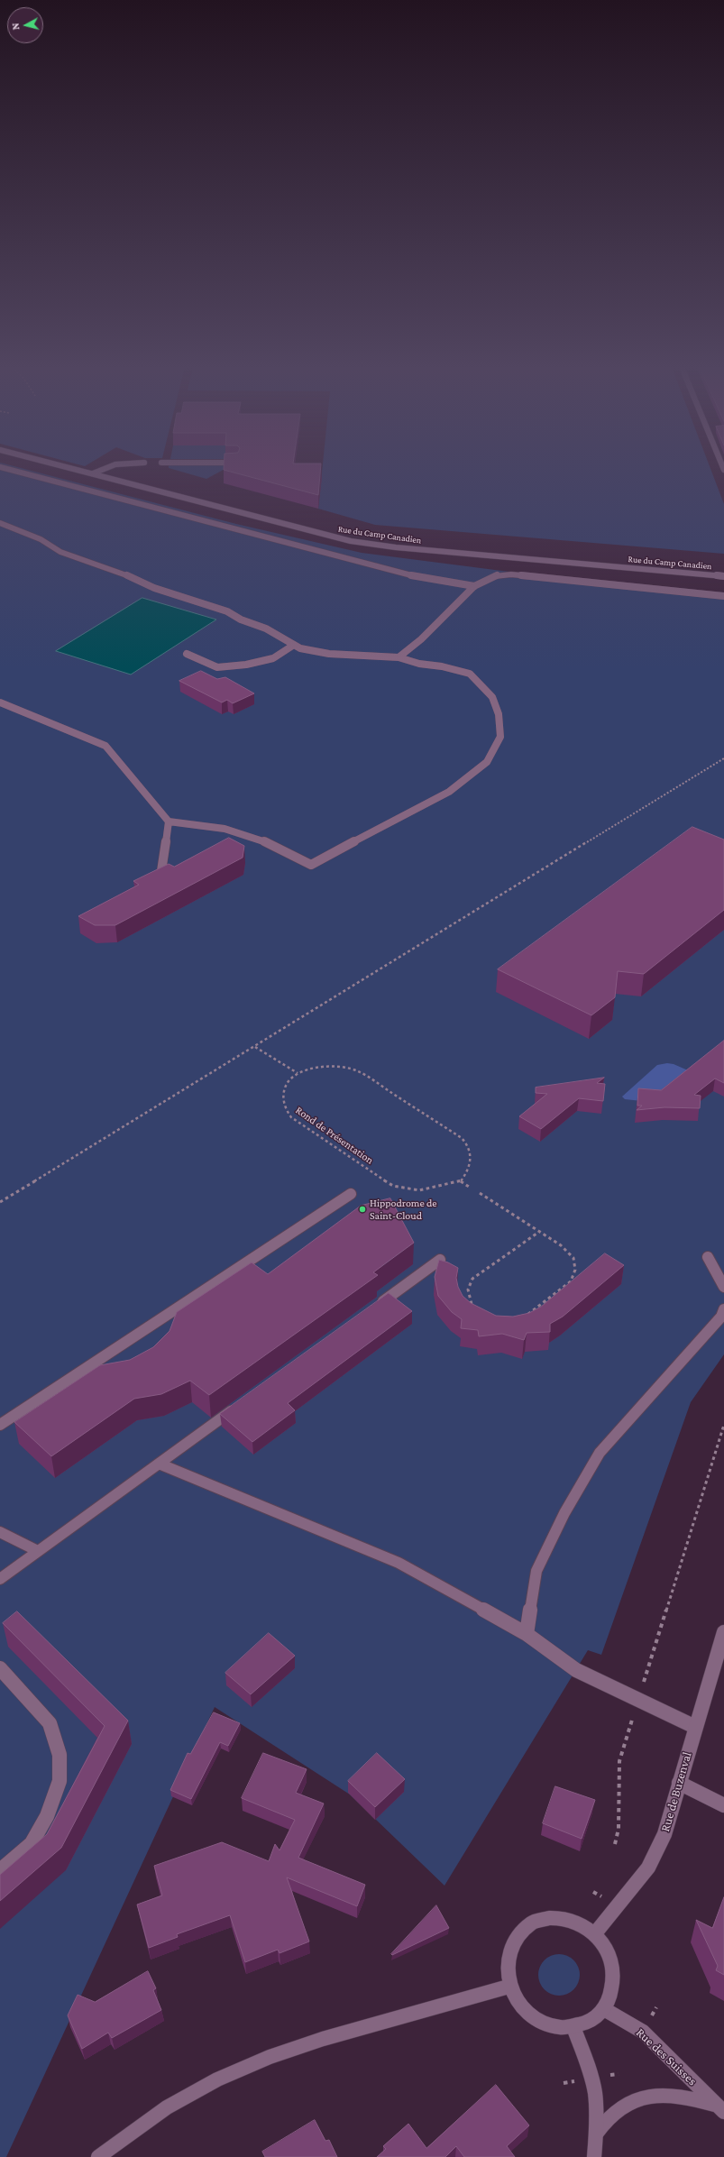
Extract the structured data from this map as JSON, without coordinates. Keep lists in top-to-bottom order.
{
  "streets": {
    "main road": ["Rue du Camp Canadien", "Rue de Buzenval", "Rue des Suisses"],
    "path": ["Rond de Présentation"]
  },
  "crossings": [
    ["Rue de Buzenval", "Rue des Suisses"]
  ],
  "places": ["Hippodrome de Saint-Cloud"],
  "north": "left"
}
